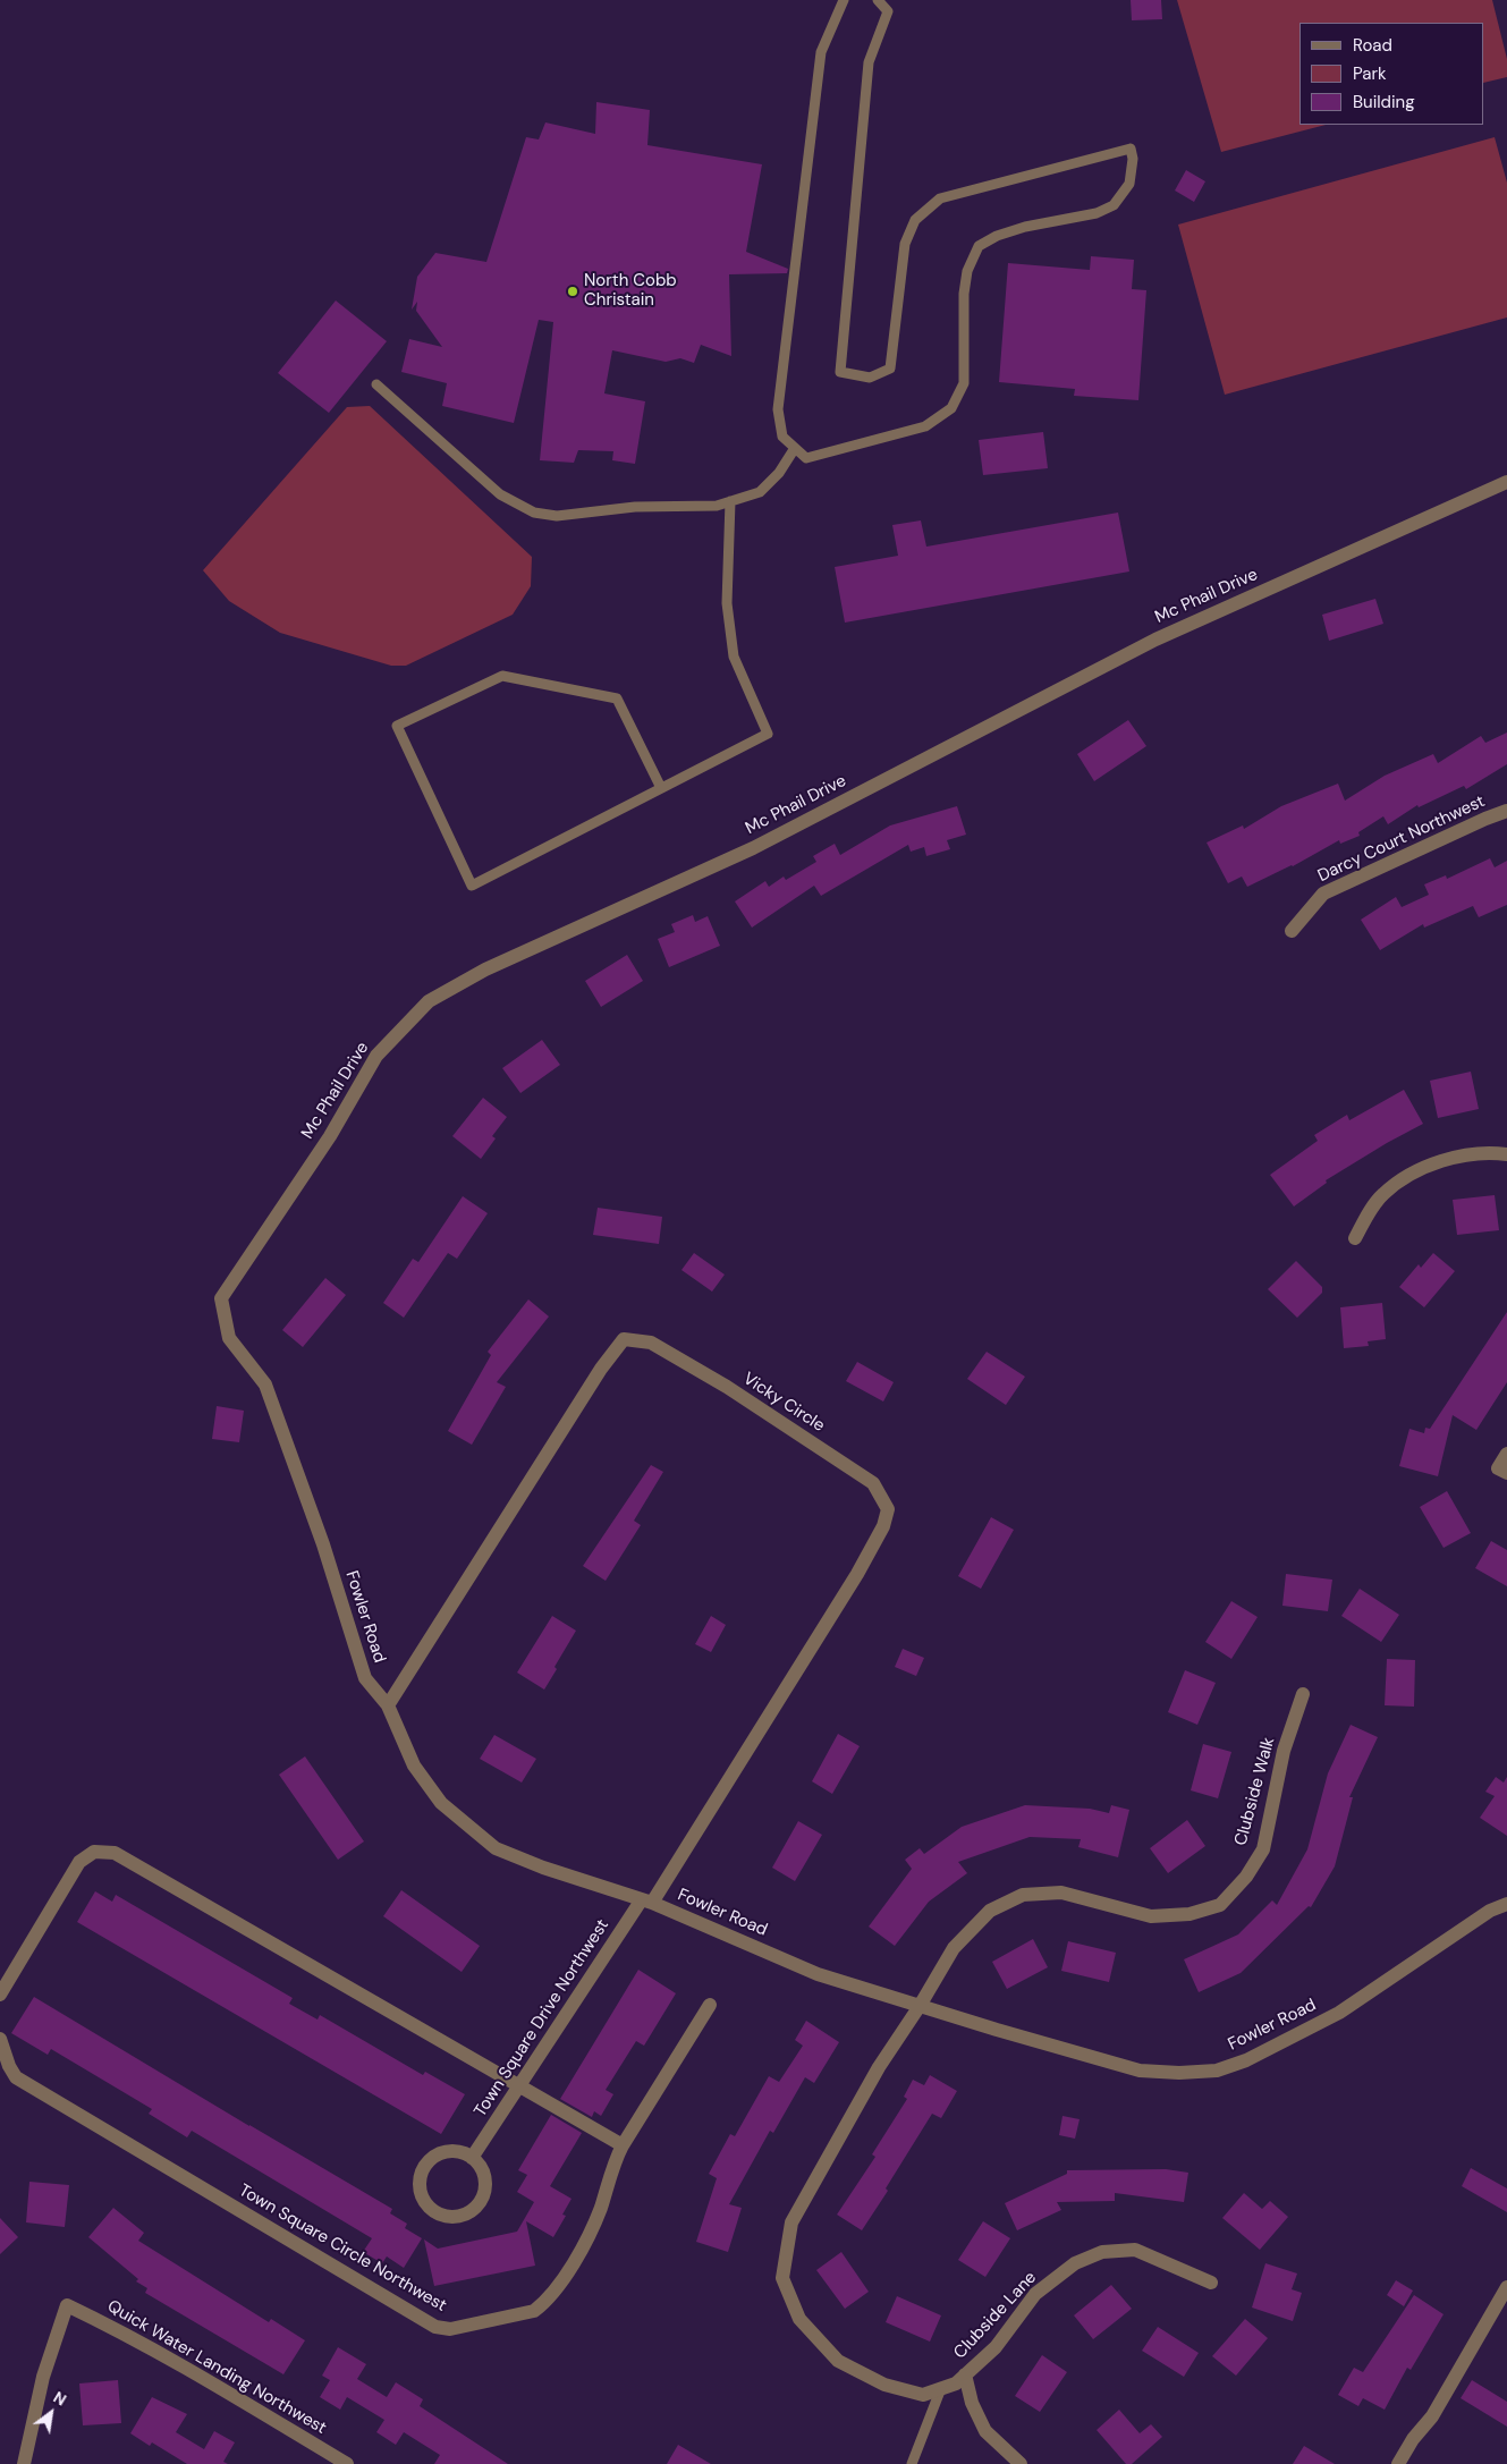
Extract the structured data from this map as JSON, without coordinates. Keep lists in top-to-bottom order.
{
  "streets": {
    "street": [
      "Mc Phail Drive",
      "Darcy Court Northwest",
      "Vicky Circle",
      "Fowler Road",
      "Clubside Walk",
      "Town Square Drive Northwest",
      "Town Square Circle Northwest",
      "Clubside Lane",
      "Quick Water Landing Northwest"
    ]
  },
  "crossings": [
    ["Mc Phail Drive", "Fowler Road"],
    ["Vicky Circle", "Fowler Road"],
    ["Vicky Circle", "Town Square Drive Northwest"],
    ["Fowler Road", "Clubside Walk"],
    ["Fowler Road", "Town Square Drive Northwest"],
    ["Fowler Road", "Clubside Lane"],
    ["Clubside Walk", "Clubside Lane"]
  ],
  "places": ["North Cobb Christain"],
  "legend": ["Road", "Park", "Building"],
  "north": "top right"
}
